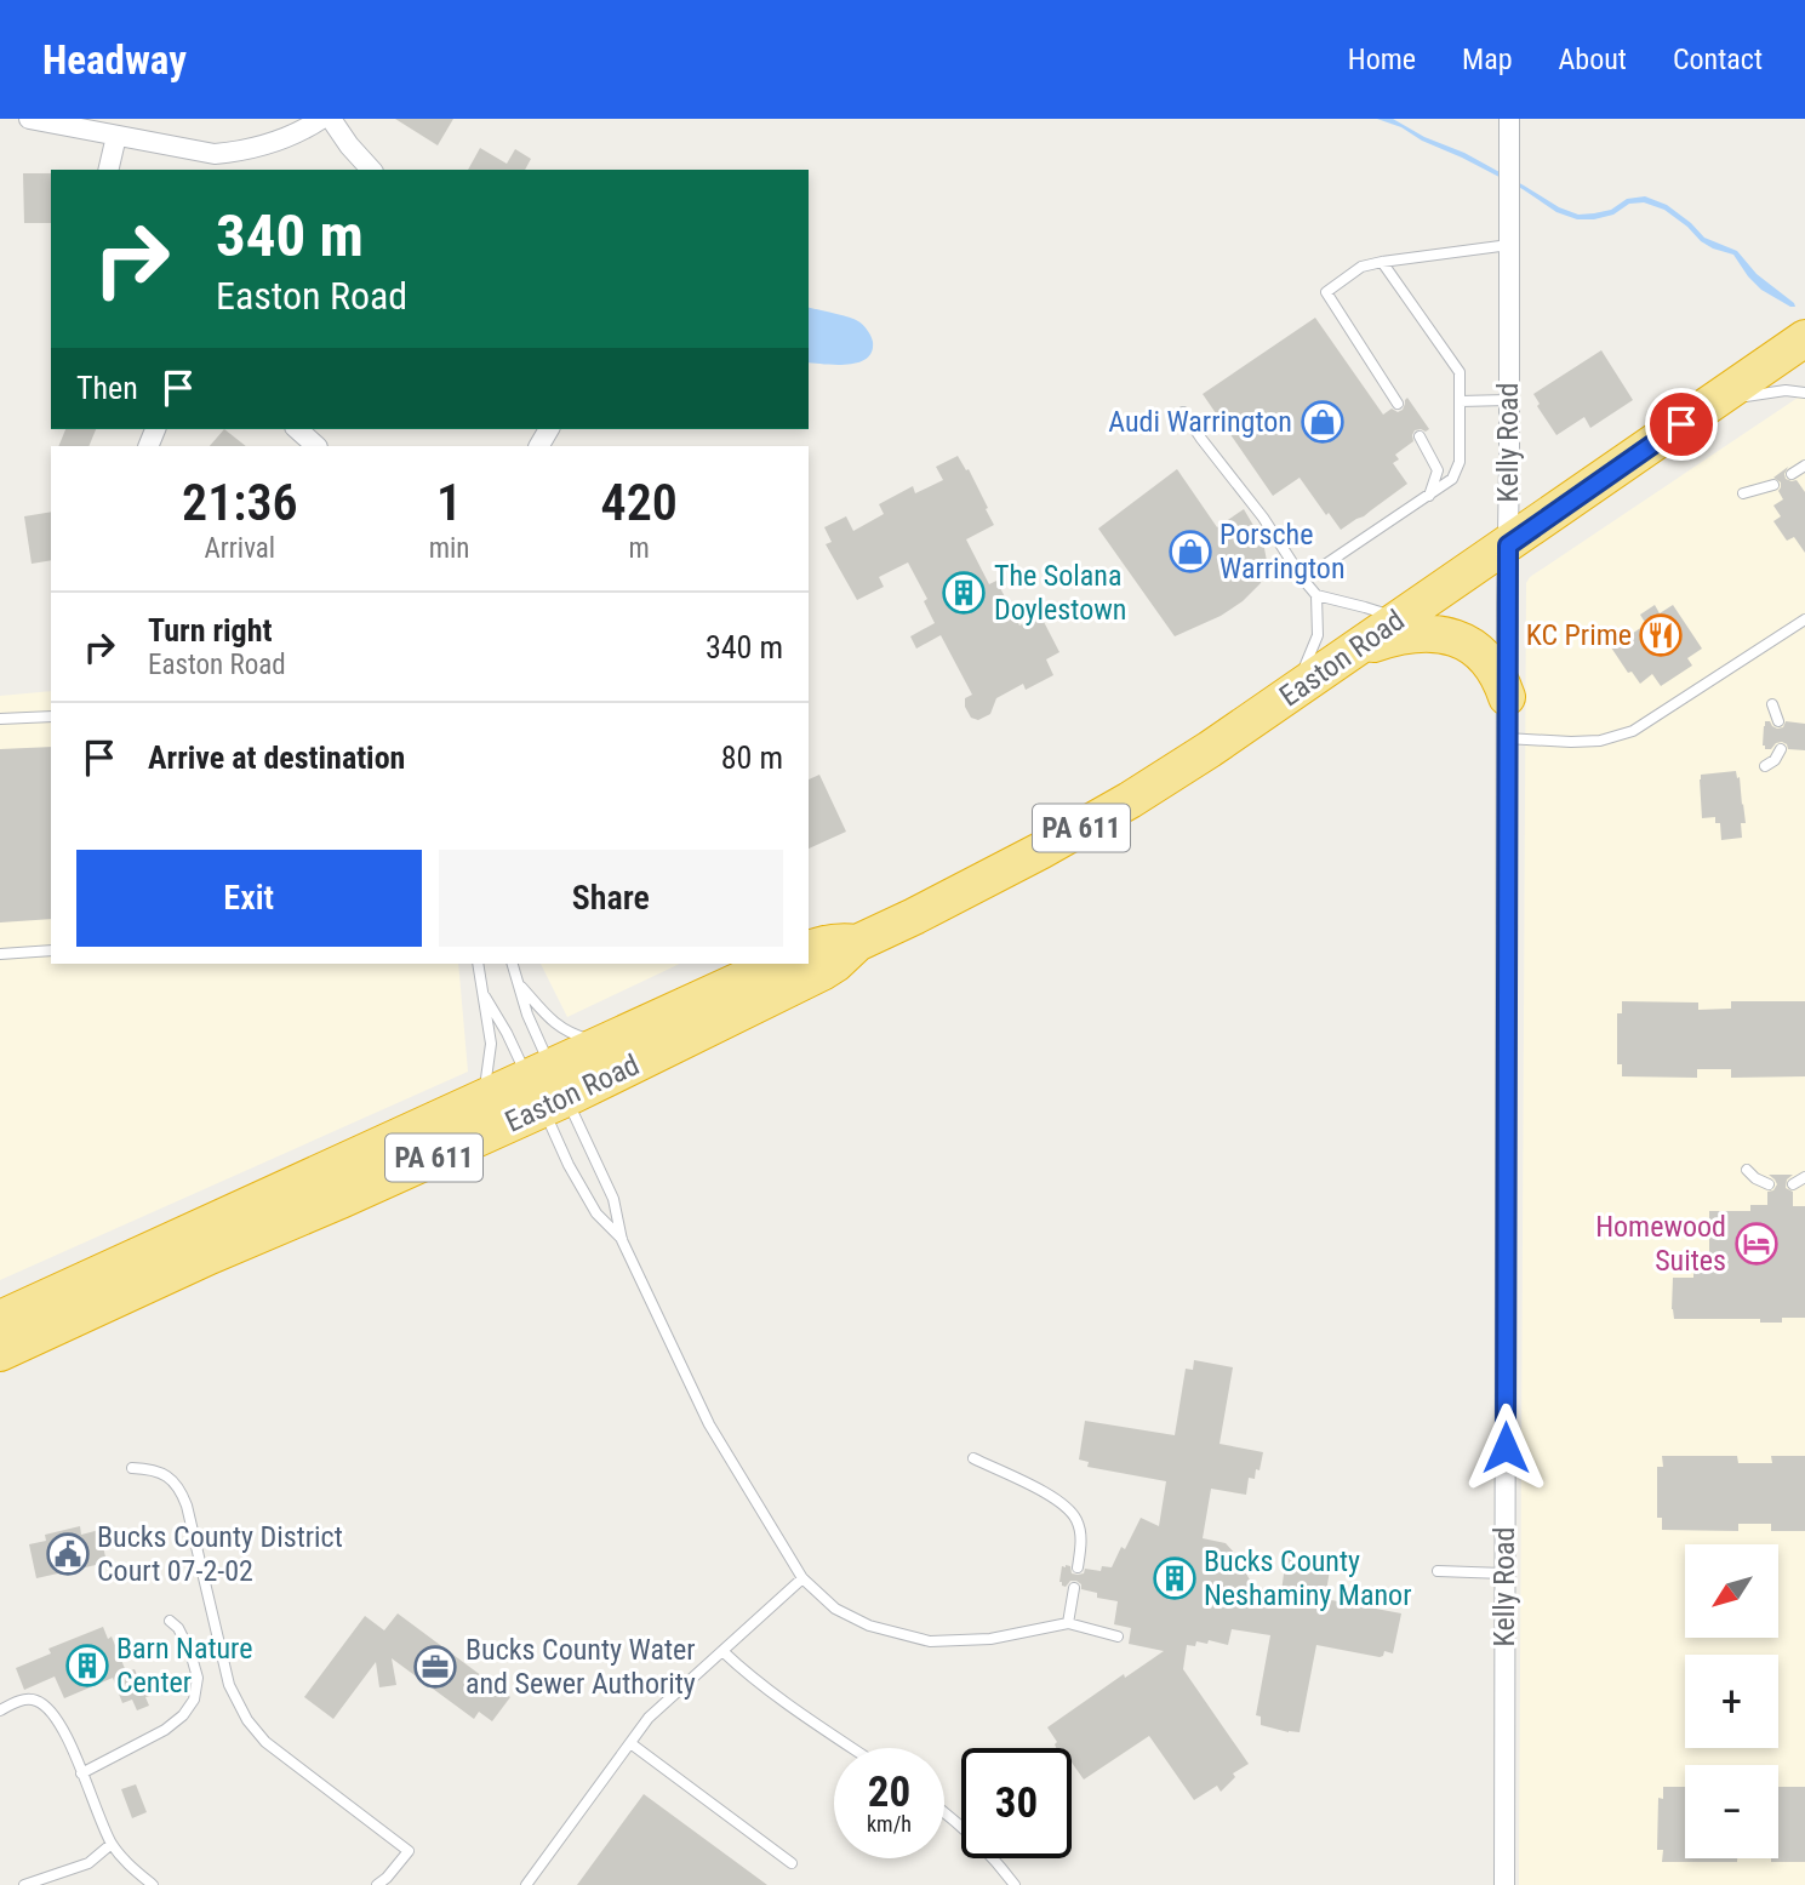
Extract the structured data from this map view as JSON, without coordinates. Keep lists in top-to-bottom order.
{
  "streets": {
    "highway": ["Easton Road", "PA 611"],
    "street": ["Kelly Road"]
  },
  "crossings": [
    ["Kelly Road", "Easton Road"]
  ],
  "places": {
    "shop": ["Audi Warrington", "Porsche Warrington"],
    "building": ["The Solana Doylestown", "Bucks County Neshaminy Manor", "Barn Nature Center"],
    "restaurant": ["KC Prime"],
    "hotel": ["Homewood Suites"],
    "public building": ["Bucks County District Court 07-2-02"],
    "office": ["Bucks County Water and Sewer Authority"]
  },
  "north": "bottom left",
  "page": {
    "header": "Headway",
    "nav": [
      "Home",
      "Map",
      "About",
      "Contact"
    ],
    "turn": ["340 m", "Easton Road"],
    "then": "Then",
    "eta": [
      "21:36",
      "Arrival",
      "1",
      "min",
      "420",
      "m"
    ],
    "list": [
      {
        "name": "Turn right",
        "note": "Easton Road",
        "value": "340 m"
      },
      {
        "name": "Arrive at destination",
        "value": "80 m"
      }
    ],
    "buttons": ["Exit", "Share"],
    "map_buttons": ["+", "−"],
    "speed": "20 km/h",
    "limit": "30"
  }
}
